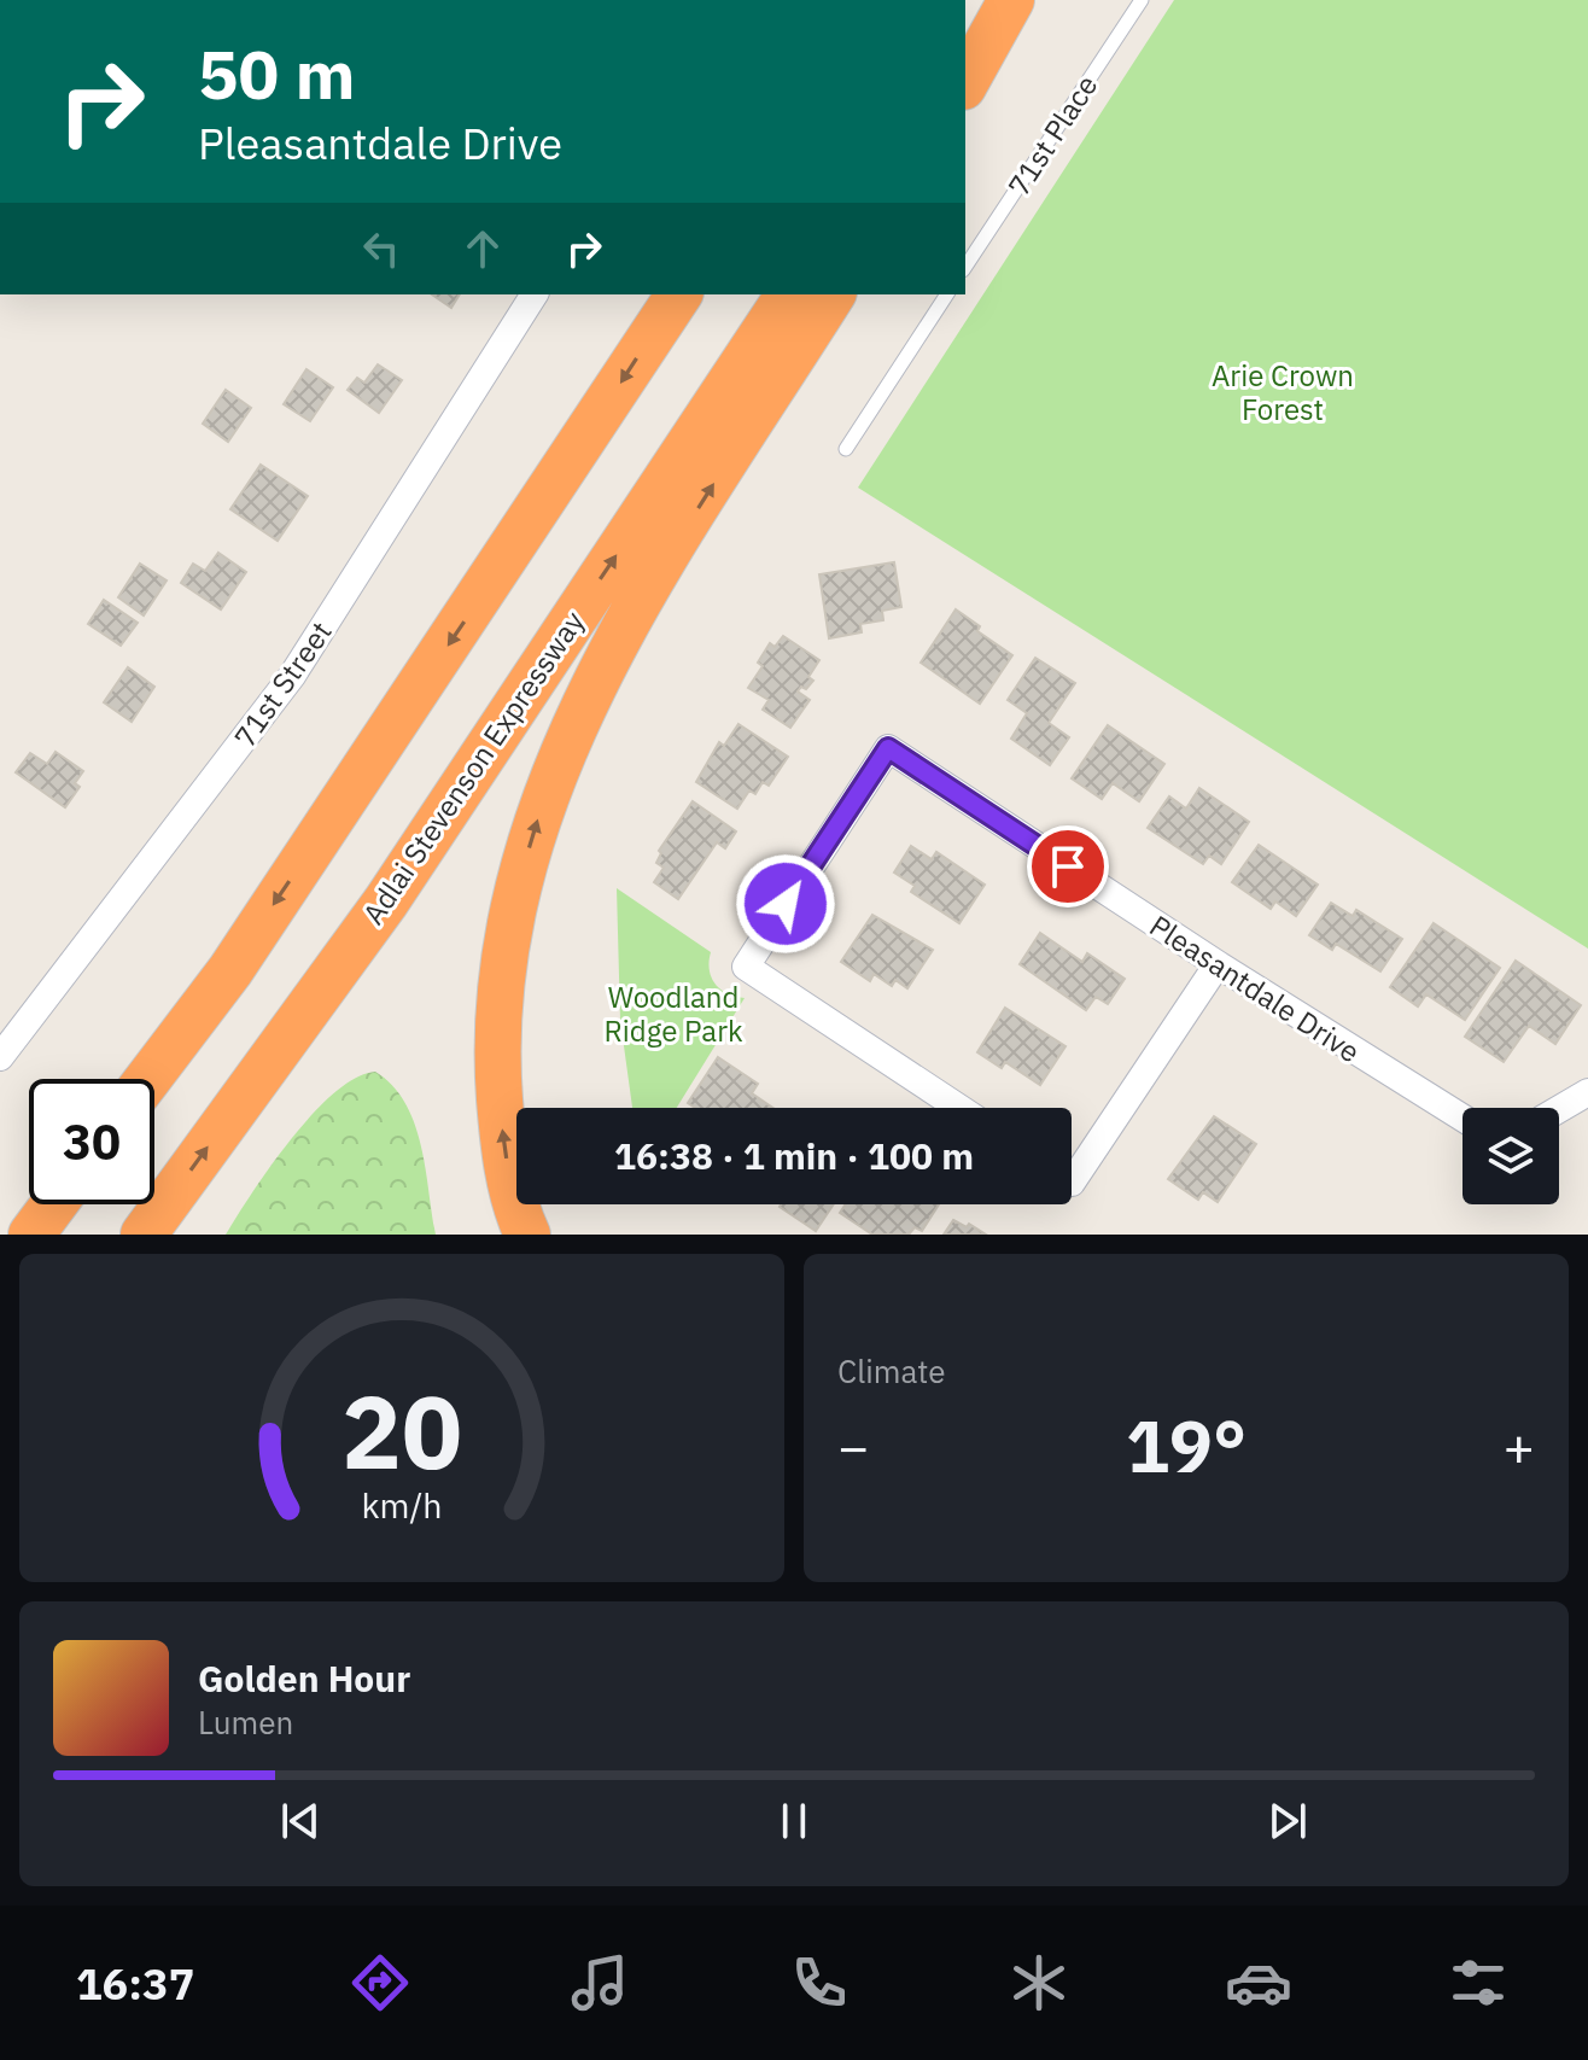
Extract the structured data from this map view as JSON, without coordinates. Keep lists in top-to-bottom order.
{
  "streets": {
    "highway": ["Adlai Stevenson Expressway"],
    "street": ["71st Street", "Pleasantdale Drive"],
    "lane": ["71st Place"]
  },
  "parks": ["Arie Crown Forest", "Woodland Ridge Park"],
  "page": {
    "turn": ["50 m", "Pleasantdale Drive"],
    "limit": "30",
    "trip": "16:38 · 1 min · 100 m",
    "tile": "Climate",
    "heat": ["−", "19°", "+"],
    "song": ["Golden Hour", "Lumen"],
    "tabs": "16:37",
    "gauge": ["20", "km/h"]
  }
}
